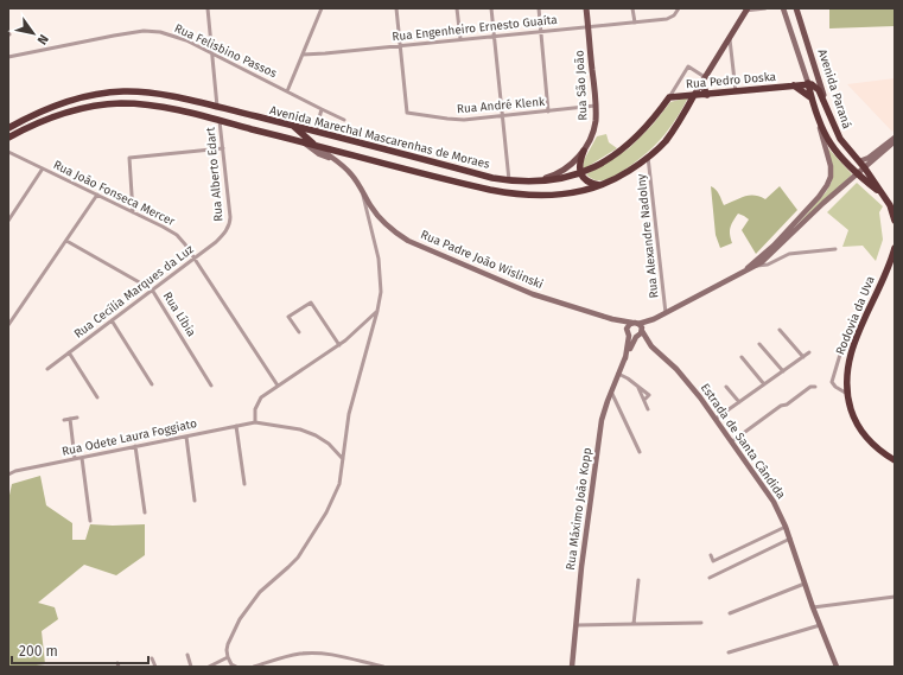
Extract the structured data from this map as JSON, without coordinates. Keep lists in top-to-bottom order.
{
  "streets": {
    "highway": [
      "Rua Pedro Doska",
      "Avenida Paraná",
      "Avenida Marechal Mascarenhas de Moraes",
      "Rodovia da Uva"
    ],
    "main road": [
      "Rua São João",
      "Rua Padre João Wislinski",
      "Estrada de Santa Cândida",
      "Rua Máximo João Kopp"
    ],
    "street": [
      "Rua Engenheiro Ernesto Guaíta",
      "Rua Felisbino Passos",
      "Rua André Klenk",
      "Rua Alberto Edart",
      "Rua João Fonseca Mercer",
      "Rua Alexandre Nadolny",
      "Rua Cecília Marques da Luz",
      "Rua Líbia",
      "Rua Odete Laura Foggiato"
    ]
  },
  "crossings": [
    ["Rua Engenheiro Ernesto Guaíta", "Rua São João"],
    ["Rua Engenheiro Ernesto Guaíta", "Rua André Klenk"],
    ["Rua Pedro Doska", "Avenida Paraná"],
    ["Rua Pedro Doska", "Avenida Marechal Mascarenhas de Moraes"],
    ["Rua São João", "Rua André Klenk"],
    ["Rua São João", "Avenida Marechal Mascarenhas de Moraes"],
    ["Avenida Paraná", "Rua Padre João Wislinski"],
    ["Avenida Marechal Mascarenhas de Moraes", "Rua Alberto Edart"],
    ["Avenida Marechal Mascarenhas de Moraes", "Rua Alexandre Nadolny"],
    ["Rua Alberto Edart", "Rua Cecília Marques da Luz"],
    ["Rua João Fonseca Mercer", "Rua Cecília Marques da Luz"],
    ["Rua Alexandre Nadolny", "Rua Padre João Wislinski"],
    ["Rua Padre João Wislinski", "Estrada de Santa Cândida"],
    ["Rua Padre João Wislinski", "Rua Máximo João Kopp"],
    ["Rua Cecília Marques da Luz", "Rua Líbia"],
    ["Estrada de Santa Cândida", "Rua Máximo João Kopp"]
  ],
  "scale_bar": "200 m",
  "north": "bottom right"
}
